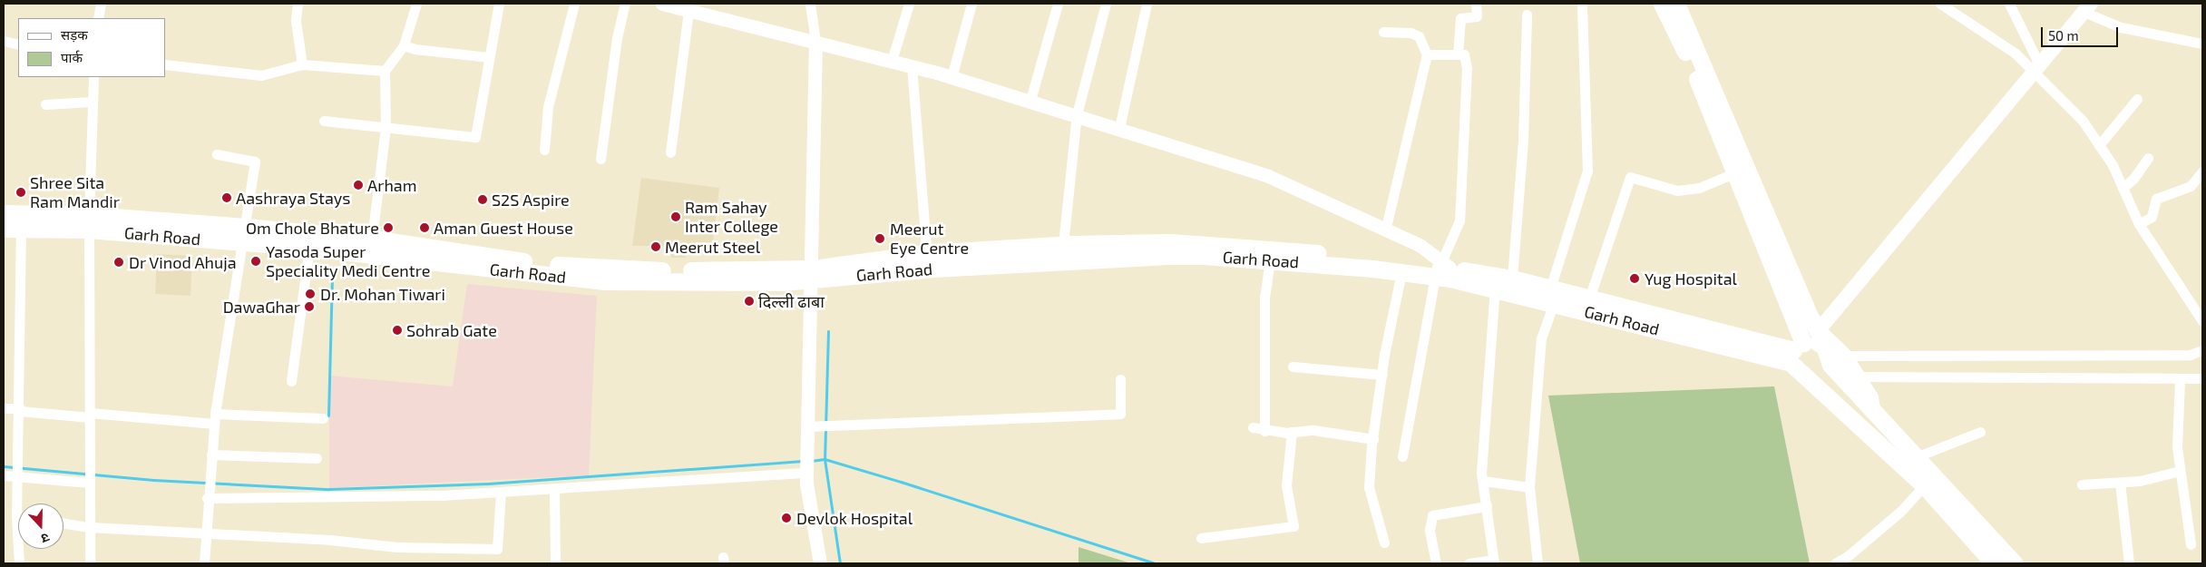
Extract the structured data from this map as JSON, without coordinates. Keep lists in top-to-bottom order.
{
  "streets": {
    "main road": ["Garh Road"]
  },
  "places": [
    "Arham",
    "Shree Sita Ram Mandir",
    "Aashraya Stays",
    "S2S Aspire",
    "Ram Sahay Inter College",
    "Om Chole Bhature",
    "Aman Guest House",
    "Meerut Eye Centre",
    "Meerut Steel",
    "Yasoda Super Speciality Medi Centre",
    "Dr Vinod Ahuja",
    "Yug Hospital",
    "Dr. Mohan Tiwari",
    "दिल्ली ढाबा",
    "DawaGhar",
    "Sohrab Gate",
    "Devlok Hospital"
  ],
  "legend": ["सड़क", "पार्क"],
  "scale_bar": "50 m",
  "north": "bottom"
}
